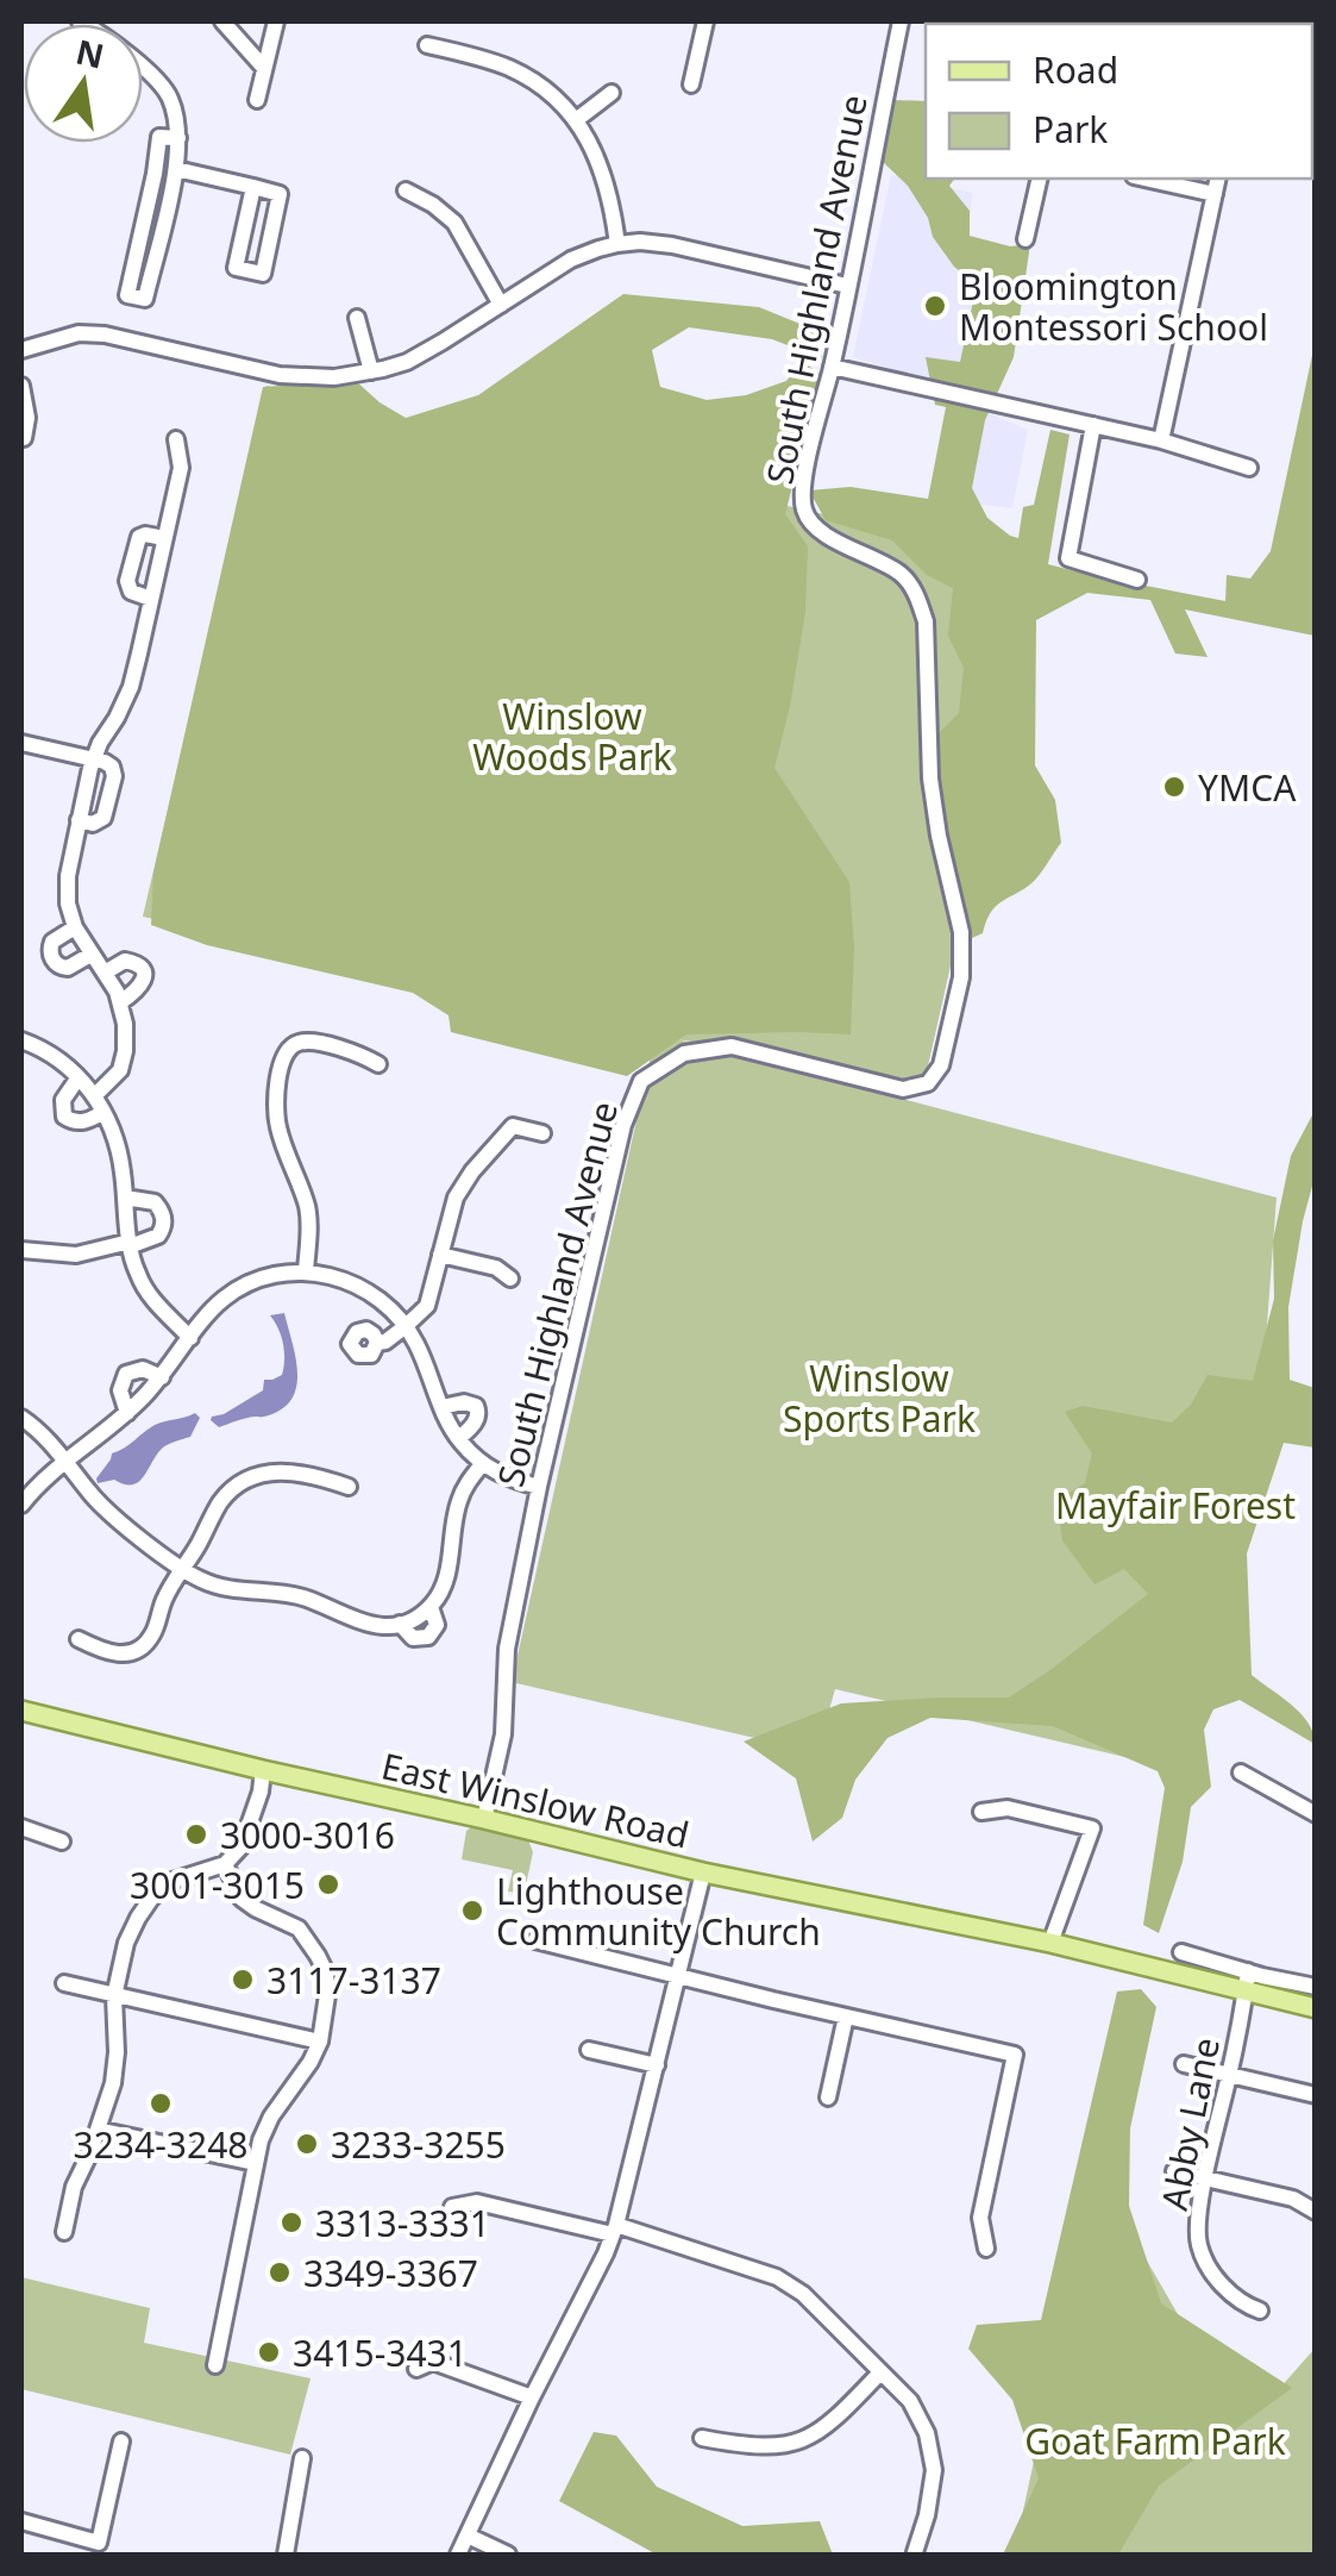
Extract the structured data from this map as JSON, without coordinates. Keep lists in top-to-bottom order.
{
  "streets": {
    "main road": ["East Winslow Road"],
    "street": ["South Highland Avenue", "Abby Lane"]
  },
  "crossings": [
    ["South Highland Avenue", "East Winslow Road"],
    ["East Winslow Road", "Abby Lane"]
  ],
  "parks": [
    "Winslow Woods Park",
    "Winslow Sports Park",
    "Mayfair Forest",
    "Goat Farm Park"
  ],
  "places": [
    "Bloomington Montessori School",
    "YMCA",
    "3000-3016",
    "3001-3015",
    "Lighthouse Community Church",
    "3117-3137",
    "3234-3248",
    "3233-3255",
    "3313-3331",
    "3349-3367",
    "3415-3431"
  ],
  "legend": ["Road", "Park"],
  "north": "top"
}
